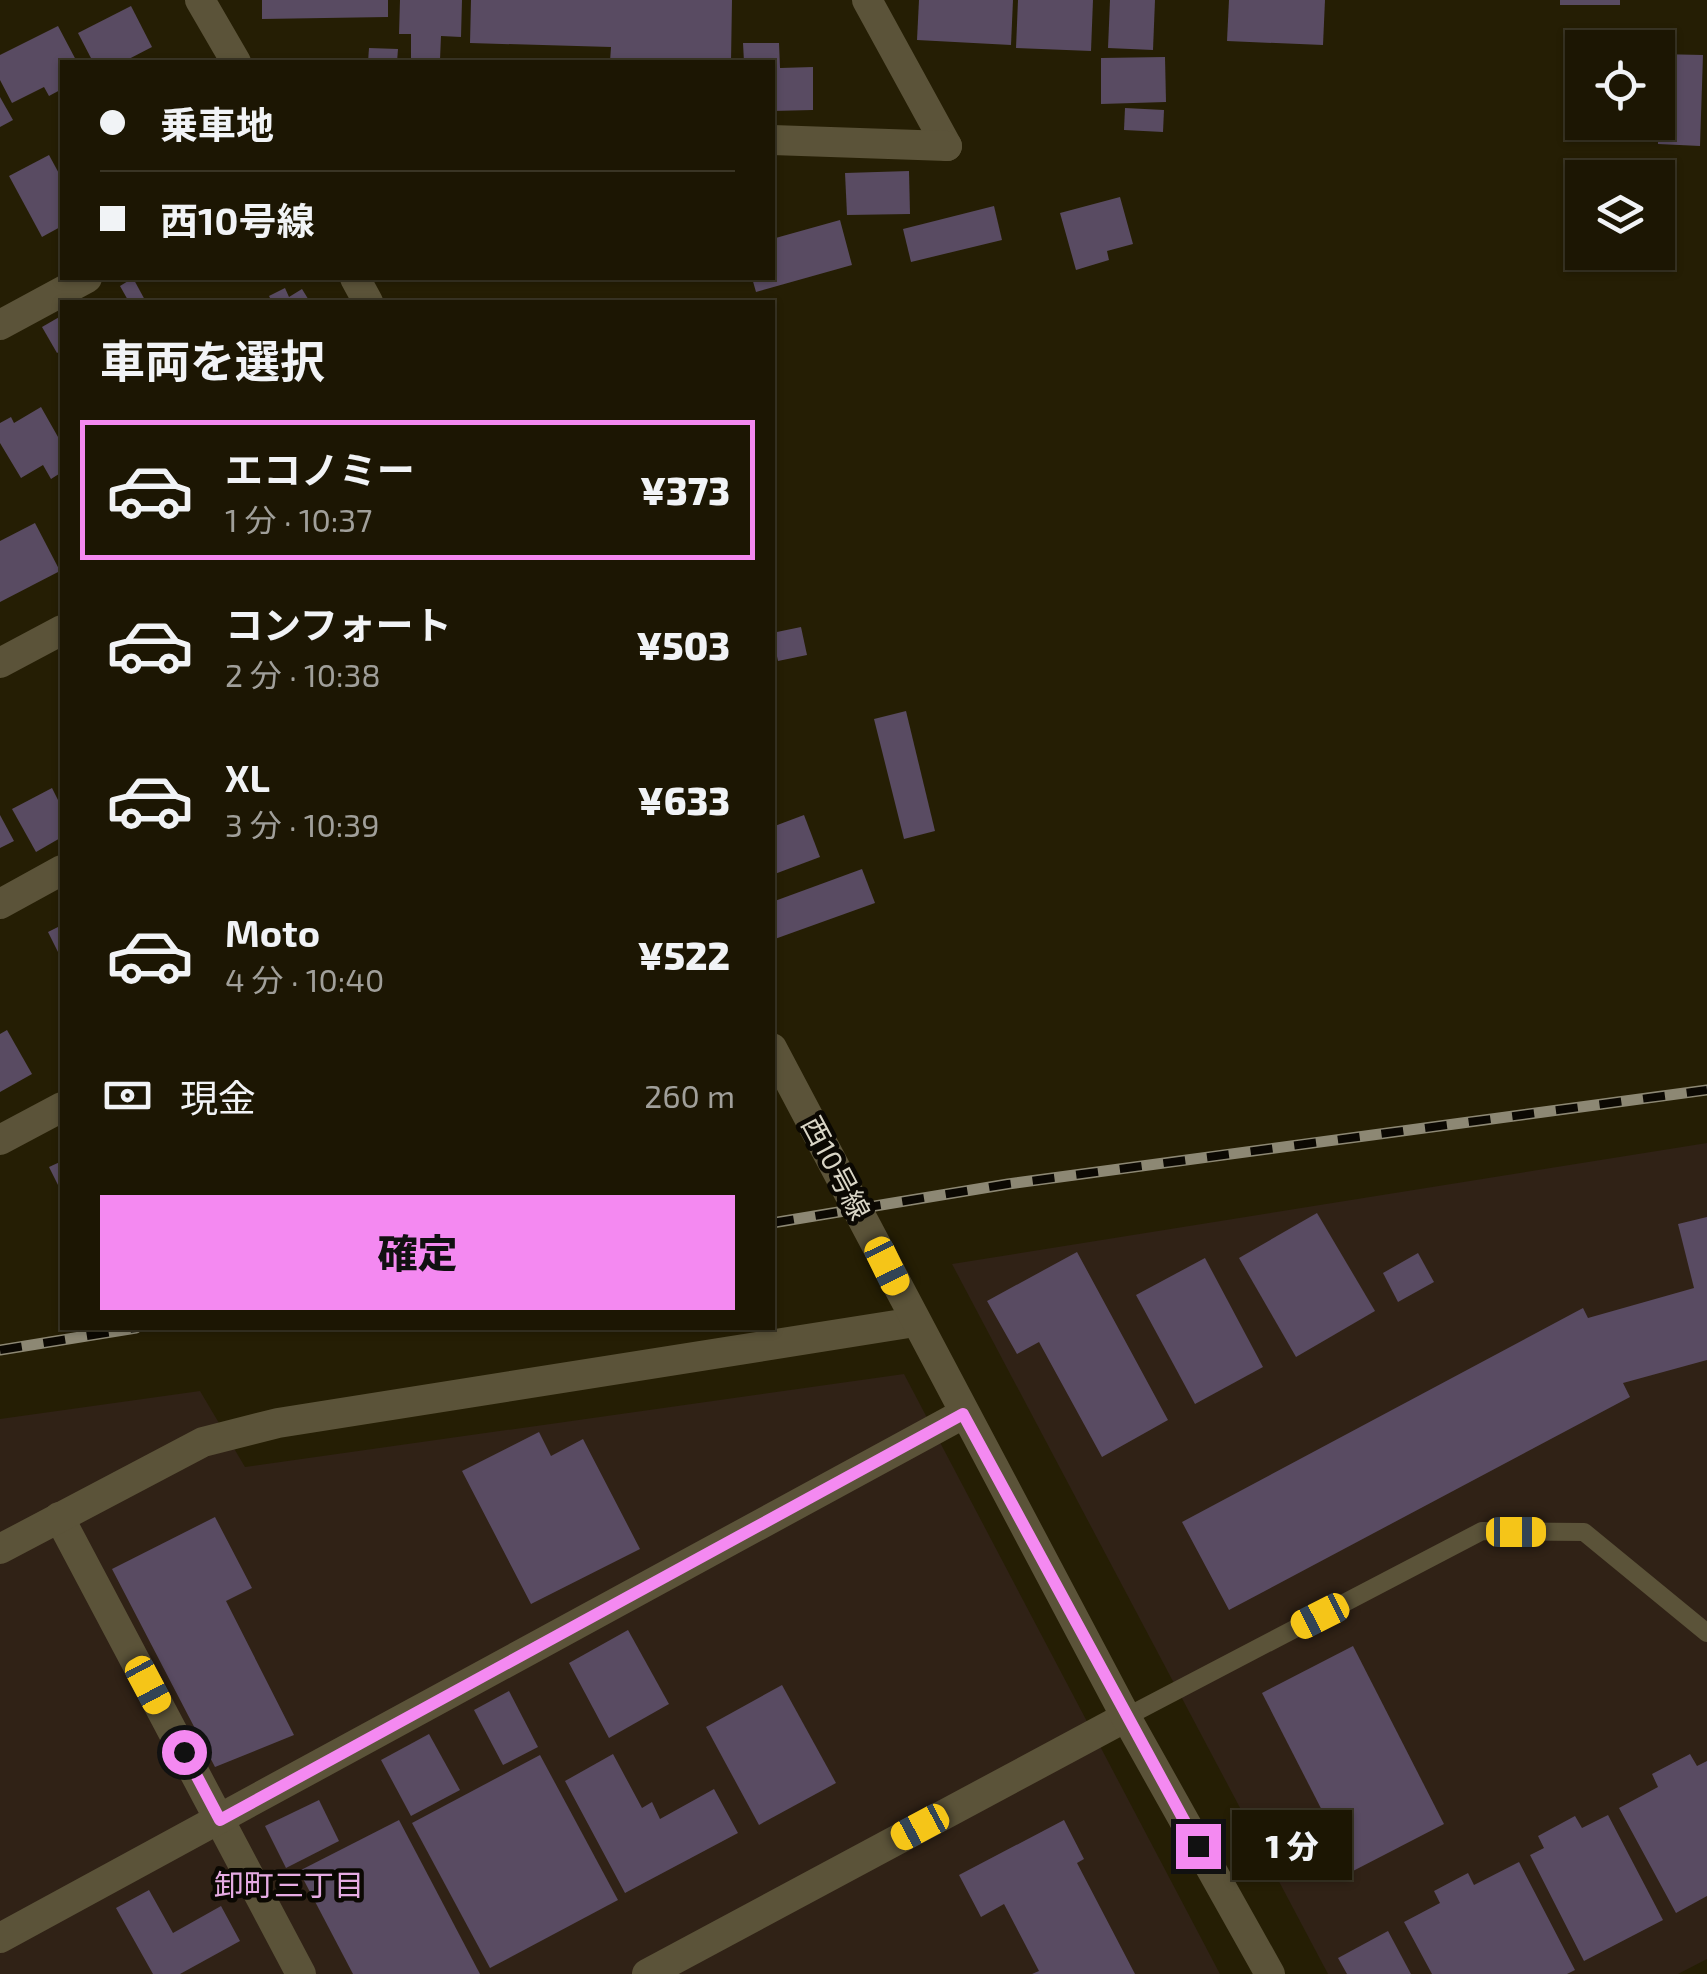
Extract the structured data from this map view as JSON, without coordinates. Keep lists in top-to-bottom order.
{
  "streets": {
    "street": ["西10号線"]
  },
  "districts": ["卸町三丁目"],
  "page": {
    "banner": ["乗車地", "西10号線"],
    "heading": "車両を選択",
    "list": [
      {
        "name": "エコノミー",
        "note": "1 分 · 10:37",
        "value": "¥373"
      },
      {
        "name": "コンフォート",
        "note": "2 分 · 10:38",
        "value": "¥503"
      },
      {
        "name": "XL",
        "note": "3 分 · 10:39",
        "value": "¥633"
      },
      {
        "name": "Moto",
        "note": "4 分 · 10:40",
        "value": "¥522"
      }
    ],
    "pay": ["現金", "260 m"],
    "buttons": "確定",
    "bubble": "1 分"
  }
}
